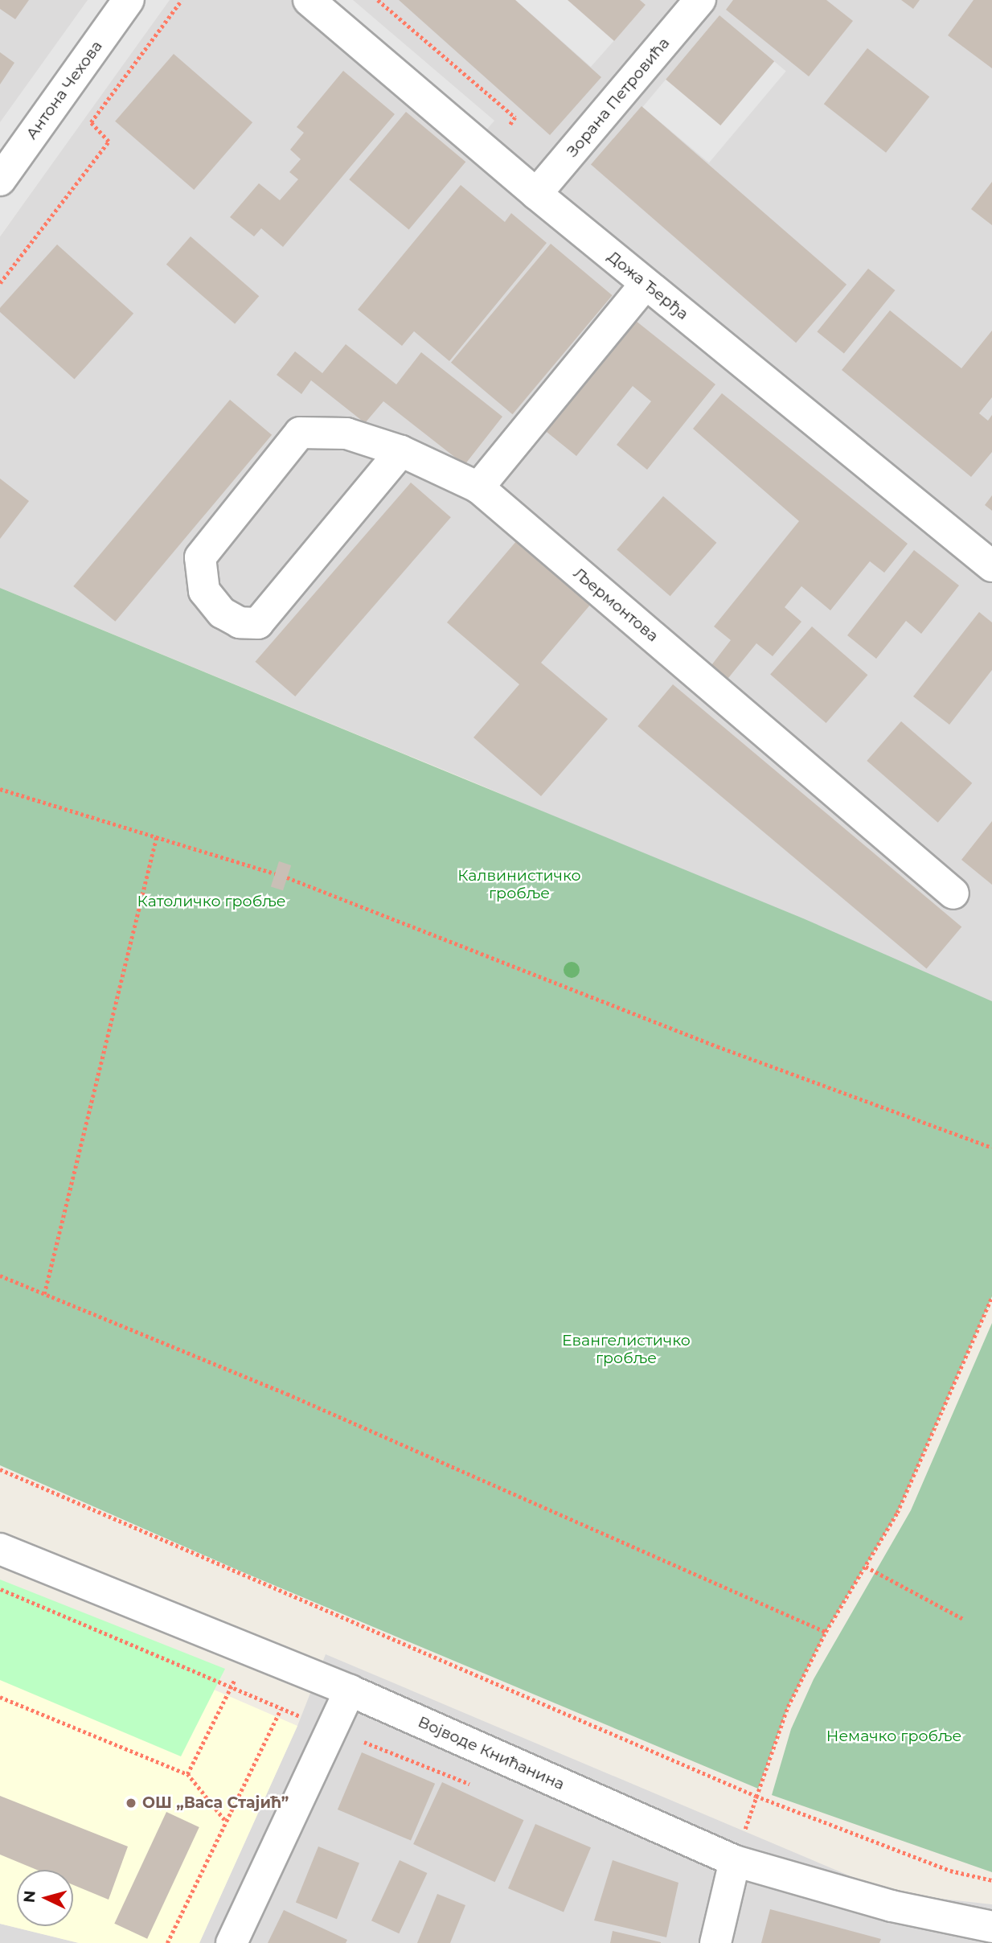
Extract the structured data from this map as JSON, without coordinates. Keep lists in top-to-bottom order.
{
  "streets": {
    "street": [
      "Антона Чехова",
      "Зорана Петровића",
      "Дожа Ђерђа",
      "Љермонтова",
      "Војводе Книћанина"
    ]
  },
  "crossings": [
    ["Зорана Петровића", "Дожа Ђерђа"]
  ],
  "parks": [
    "Калвинистичко гробље",
    "Католичко гробље",
    "Евангелистичко гробље",
    "Немачко гробље"
  ],
  "places": ["ОШ „Васа Стајић”"],
  "north": "left"
}
